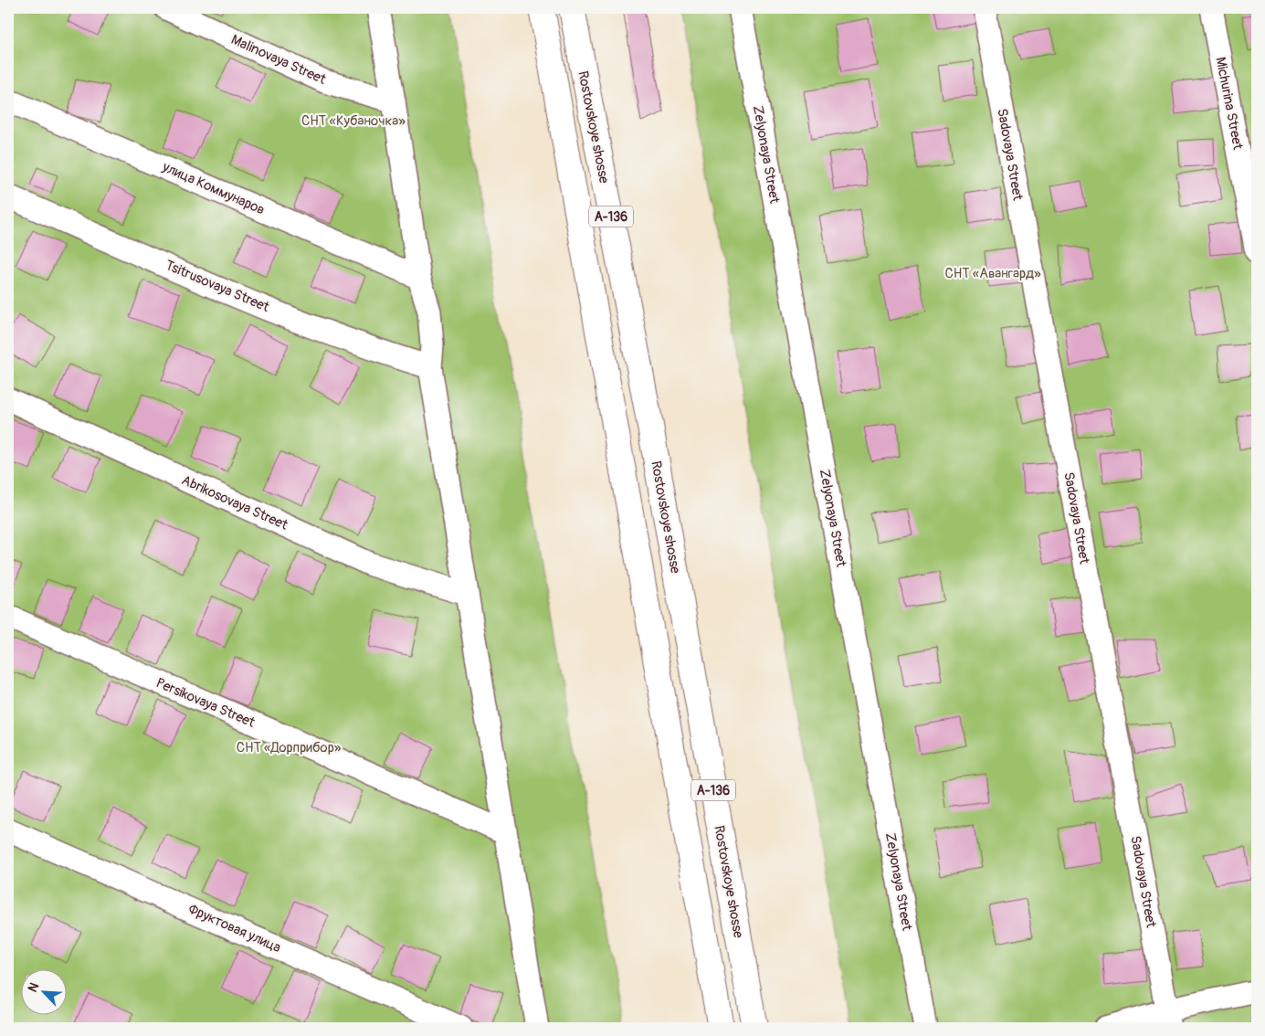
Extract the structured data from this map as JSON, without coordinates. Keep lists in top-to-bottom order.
{
  "streets": {
    "highway": ["Rostovskoye shosse", "А-136"],
    "street": [
      "Malinovaya Street",
      "Michurina Street",
      "Zelyonaya Street",
      "Sadovaya Street",
      "улица Коммунаров",
      "Tsitrusovaya Street",
      "Abrikosovaya Street",
      "Persikovaya Street",
      "Фруктовая улица"
    ]
  },
  "parks": ["СНТ «Кубаночка»", "СНТ «Авангард»", "СНТ «Дорприбор»"],
  "north": "top left"
}
